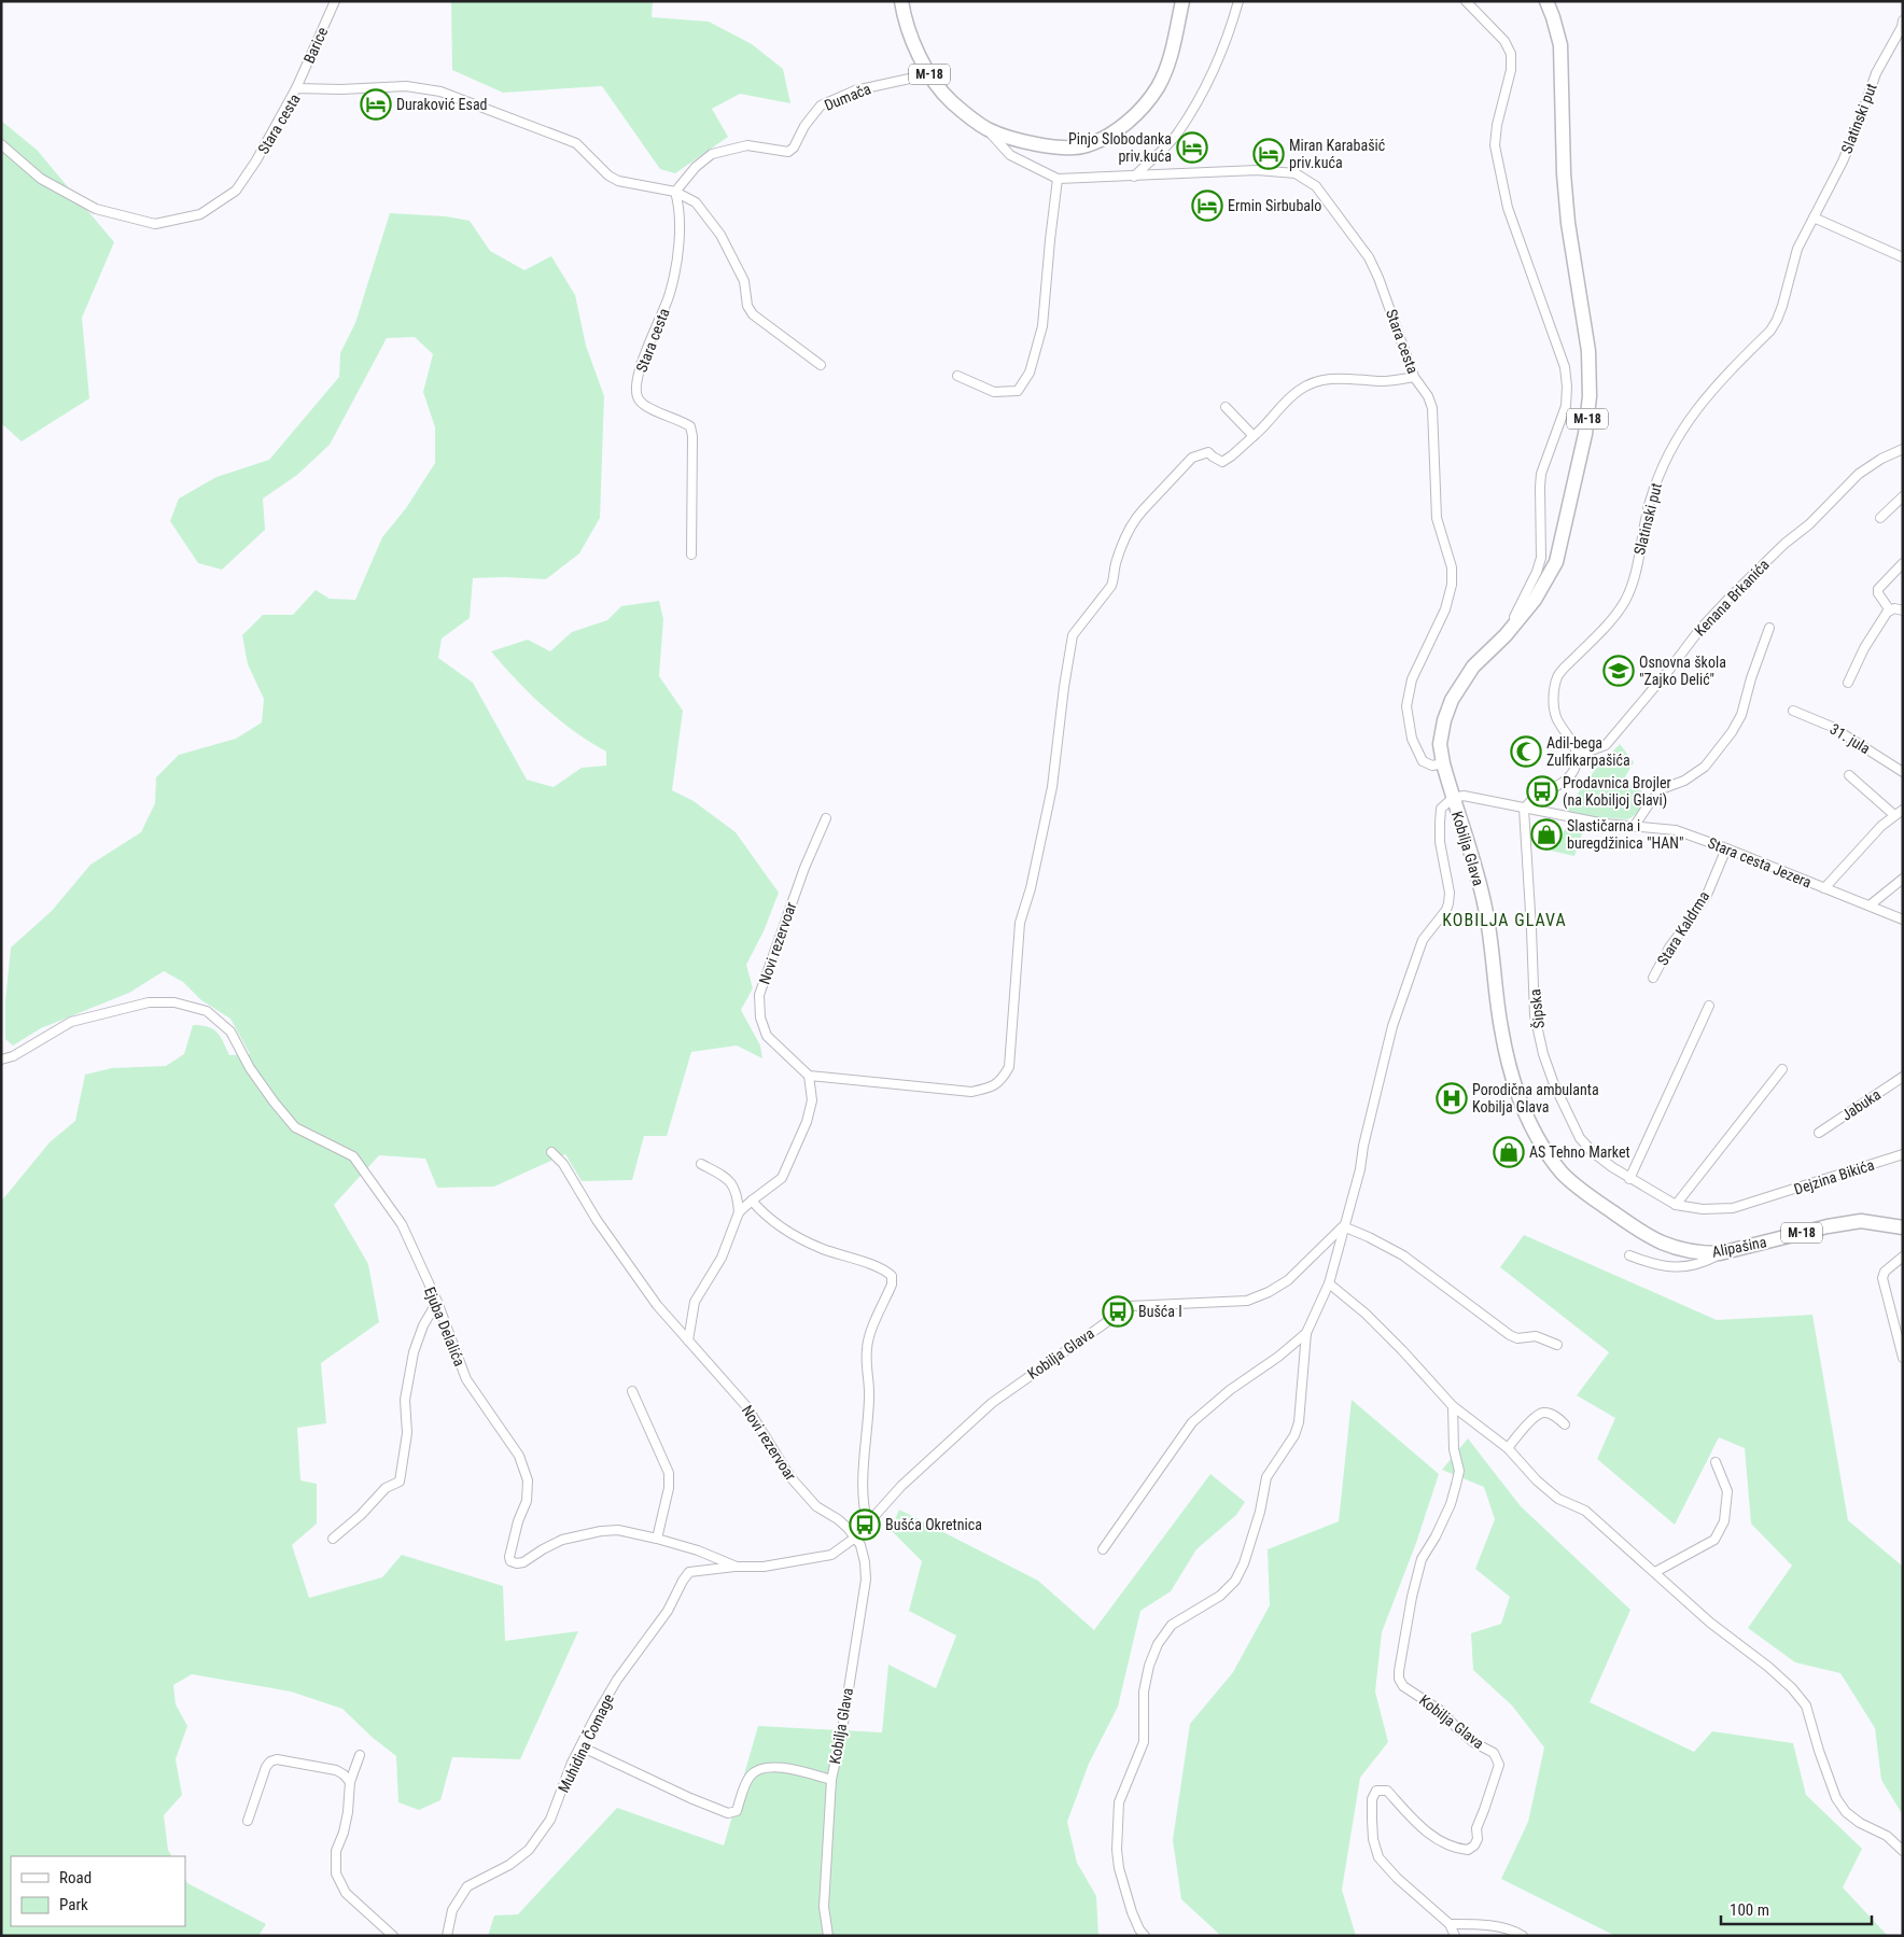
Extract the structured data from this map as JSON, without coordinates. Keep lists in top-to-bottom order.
{
  "streets": {
    "main road": ["M-18", "Kobilja Glava", "Alipašina"],
    "street": [
      "Barice",
      "Dumača",
      "Slatinski put",
      "Stara cesta",
      "Kenana Brkanića",
      "31. jula",
      "Stara cesta Jezera",
      "Stara Kaldrma",
      "Novi rezervoar",
      "Šipska",
      "Jabuka",
      "Dejzina Bikića",
      "Ejuba Delalića",
      "Muhidina Čomage"
    ]
  },
  "crossings": [
    ["Barice", "Stara cesta"],
    ["M-18", "Dumača"],
    ["M-18", "Stara cesta"],
    ["M-18", "Kobilja Glava"],
    ["M-18", "Stara cesta Jezera"],
    ["Dumača", "Stara cesta"],
    ["Slatinski put", "Kenana Brkanića"],
    ["Kobilja Glava", "Stara cesta Jezera"],
    ["Kobilja Glava", "Novi rezervoar"],
    ["Kobilja Glava", "Alipašina"],
    ["Kobilja Glava", "Ejuba Delalića"],
    ["Stara cesta Jezera", "Stara Kaldrma"],
    ["Stara cesta Jezera", "Šipska"],
    ["Novi rezervoar", "Ejuba Delalića"],
    ["Šipska", "Dejzina Bikića"],
    ["Ejuba Delalića", "Muhidina Čomage"]
  ],
  "districts": ["KOBILJA GLAVA"],
  "places": {
    "hotel": [
      "Duraković Esad",
      "Pinjo Slobodanka priv.kuća",
      "Miran Karabašić priv.kuća",
      "Ermin Sirbubalo"
    ],
    "school or university": ["Osnovna škola \"Zajko Delić\""],
    "mosque": ["Adil-bega Zulfikarpašića"],
    "bus stop": ["Prodavnica Brojler (na Kobiljoj Glavi)", "Bušća I", "Bušća Okretnica"],
    "shop": ["Slastičarna i buregdžinica \"HAN\"", "AS Tehno Market"],
    "hospital": ["Porodična ambulanta Kobilja Glava"]
  },
  "legend": ["Road", "Park"],
  "scale_bar": "100 m"
}
